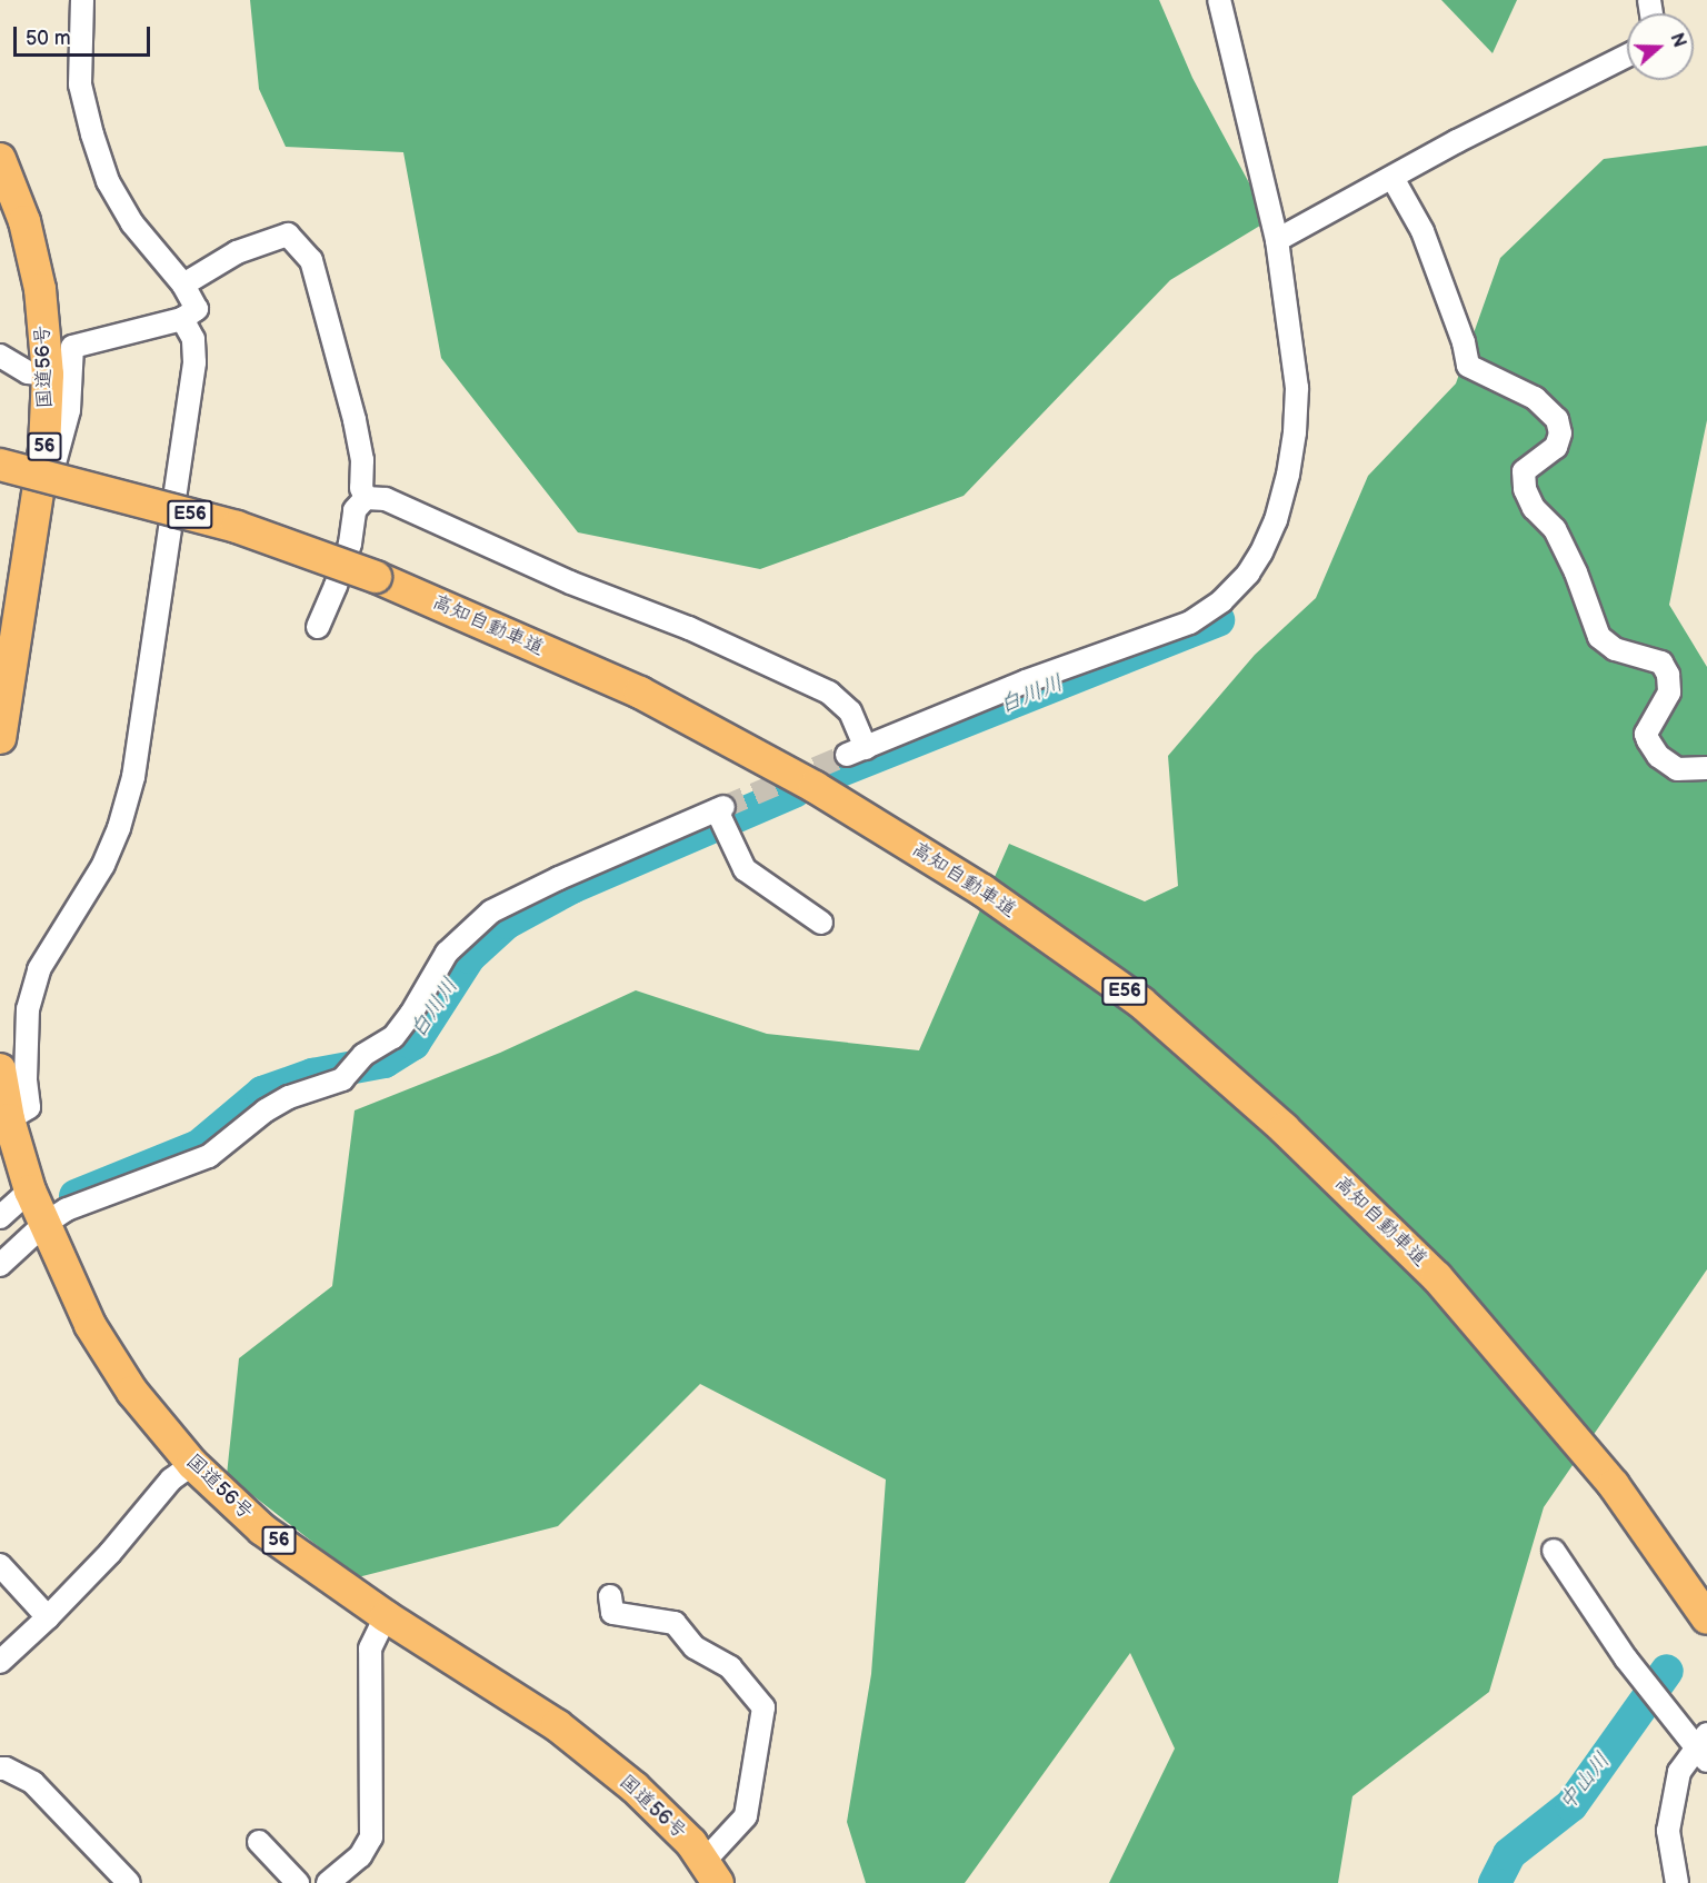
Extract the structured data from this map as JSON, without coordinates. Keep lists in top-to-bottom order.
{
  "streets": {
    "highway": [
      "国道56号",
      "56",
      "E56",
      "高知自動車道"
    ]
  },
  "water": ["白川川", "中山川"],
  "scale_bar": "50 m",
  "north": "right"
}
